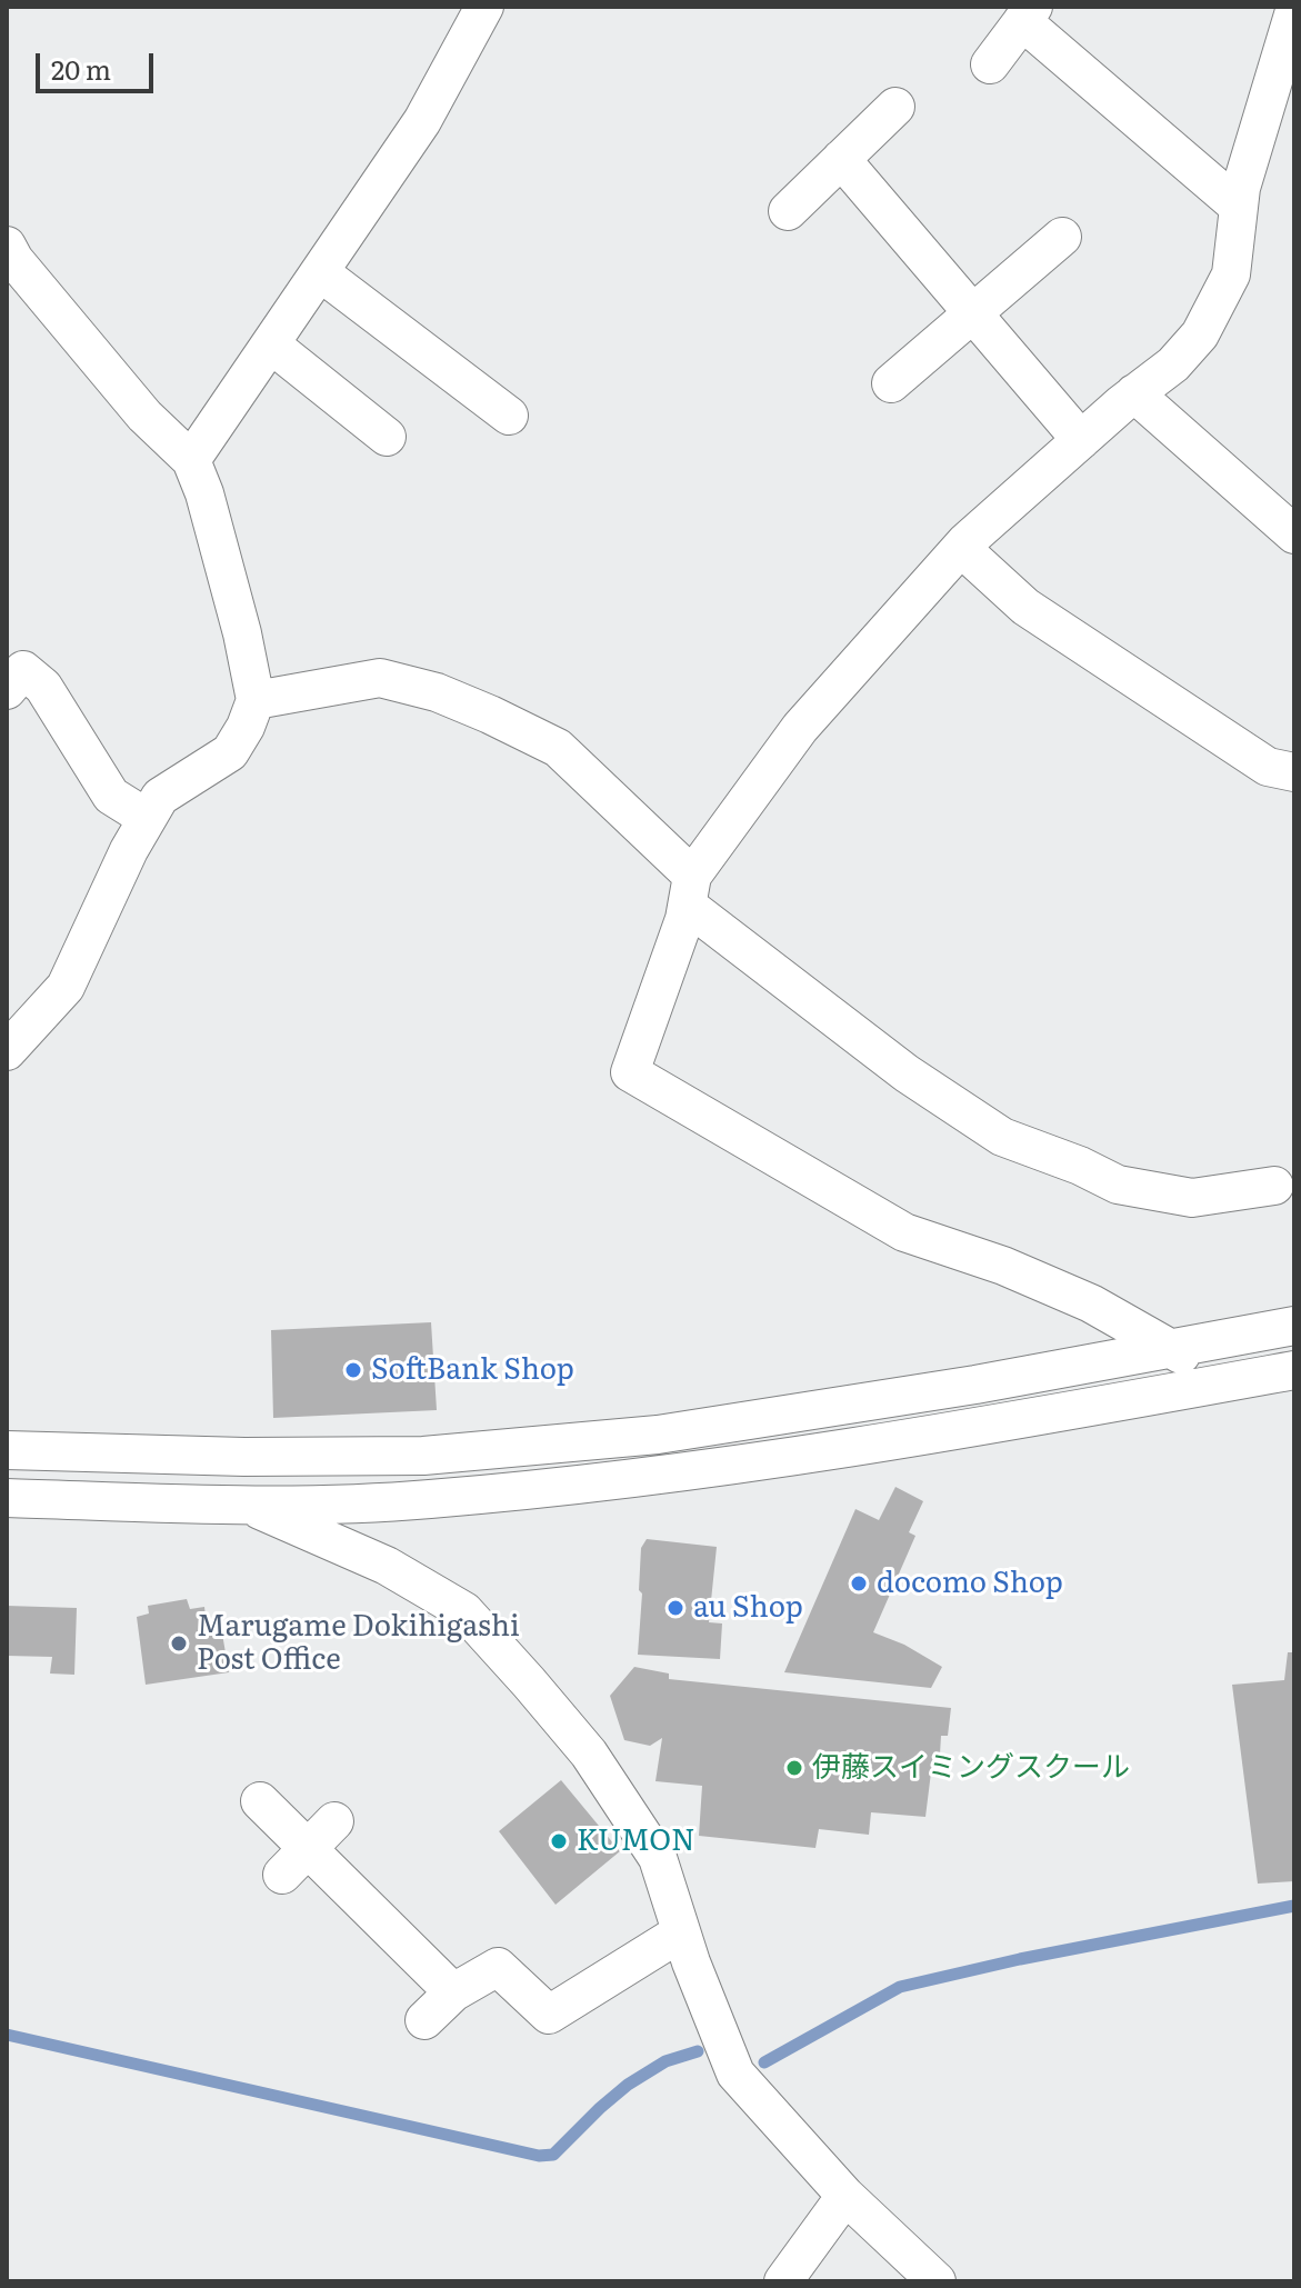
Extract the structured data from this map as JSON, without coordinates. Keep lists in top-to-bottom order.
{
  "places": [
    "SoftBank Shop",
    "docomo Shop",
    "au Shop",
    "Marugame Dokihigashi Post Office",
    "伊藤スイミングスクール",
    "KUMON"
  ],
  "scale_bar": "20 m"
}
